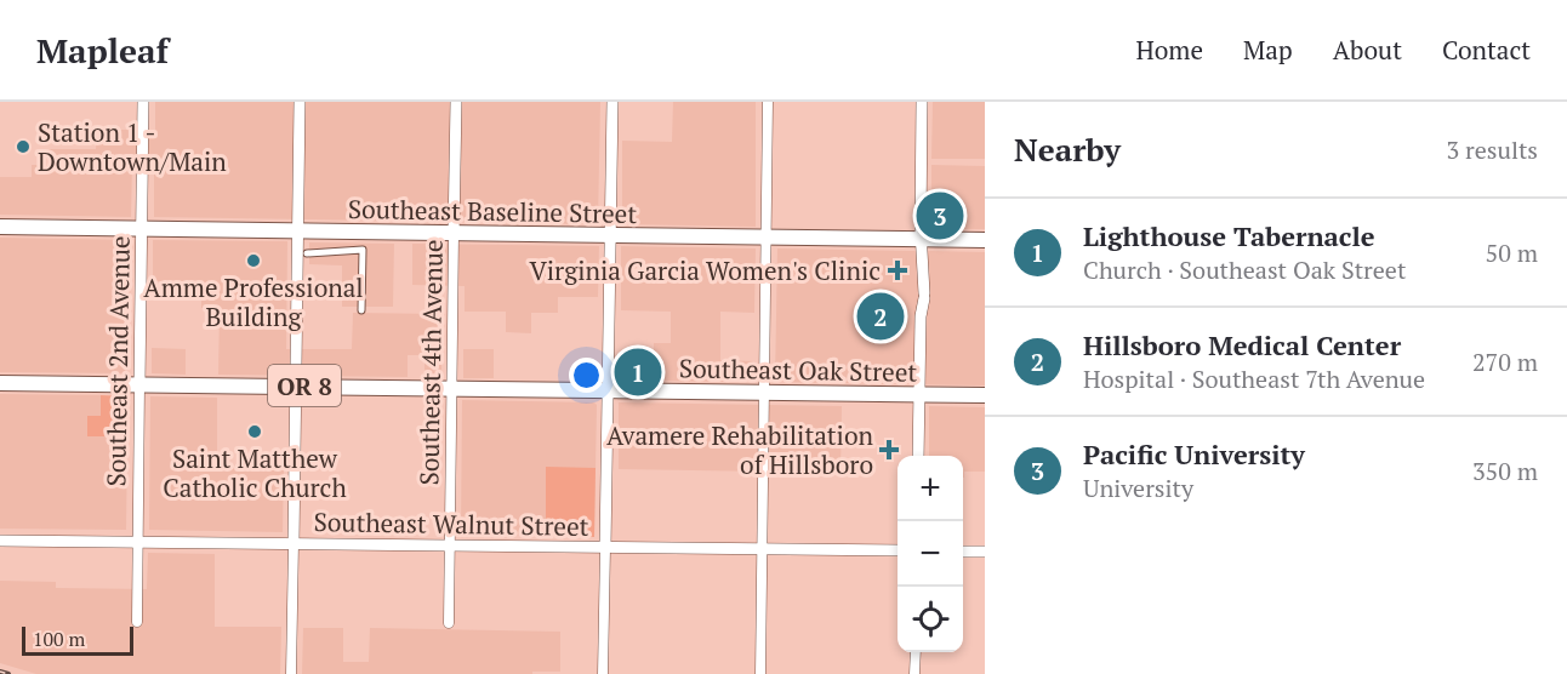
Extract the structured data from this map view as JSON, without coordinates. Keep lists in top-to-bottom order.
{
  "streets": {
    "highway": ["Southeast Baseline Street", "Southeast Oak Street", "OR 8"],
    "street": ["Southeast 2nd Avenue", "Southeast 4th Avenue", "Southeast Walnut Street"]
  },
  "crossings": [
    ["Southeast Baseline Street", "Southeast 2nd Avenue"],
    ["Southeast Baseline Street", "Southeast 4th Avenue"],
    ["Southeast 2nd Avenue", "Southeast Oak Street"],
    ["Southeast 2nd Avenue", "Southeast Walnut Street"],
    ["Southeast 4th Avenue", "Southeast Oak Street"],
    ["Southeast 4th Avenue", "Southeast Walnut Street"]
  ],
  "places": {
    "other": ["Station 1 - Downtown/Main", "Amme Professional Building", "Saint Matthew Catholic Church"],
    "health": ["Virginia Garcia Women's Clinic", "Avamere Rehabilitation of Hillsboro"]
  },
  "scale_bar": "100 m",
  "page": {
    "header": "Mapleaf",
    "nav": [
      "Home",
      "Map",
      "About",
      "Contact"
    ],
    "heading": ["Nearby", "3 results"],
    "pins": ["3", "2", "1"],
    "list": [
      {
        "mark": "1",
        "name": "Lighthouse Tabernacle",
        "note": "Church · Southeast Oak Street",
        "value": "50 m"
      },
      {
        "mark": "2",
        "name": "Hillsboro Medical Center",
        "note": "Hospital · Southeast 7th Avenue",
        "value": "270 m"
      },
      {
        "mark": "3",
        "name": "Pacific University",
        "note": "University",
        "value": "350 m"
      }
    ],
    "map_buttons": ["+", "−"],
    "scale": "100 m"
  }
}
